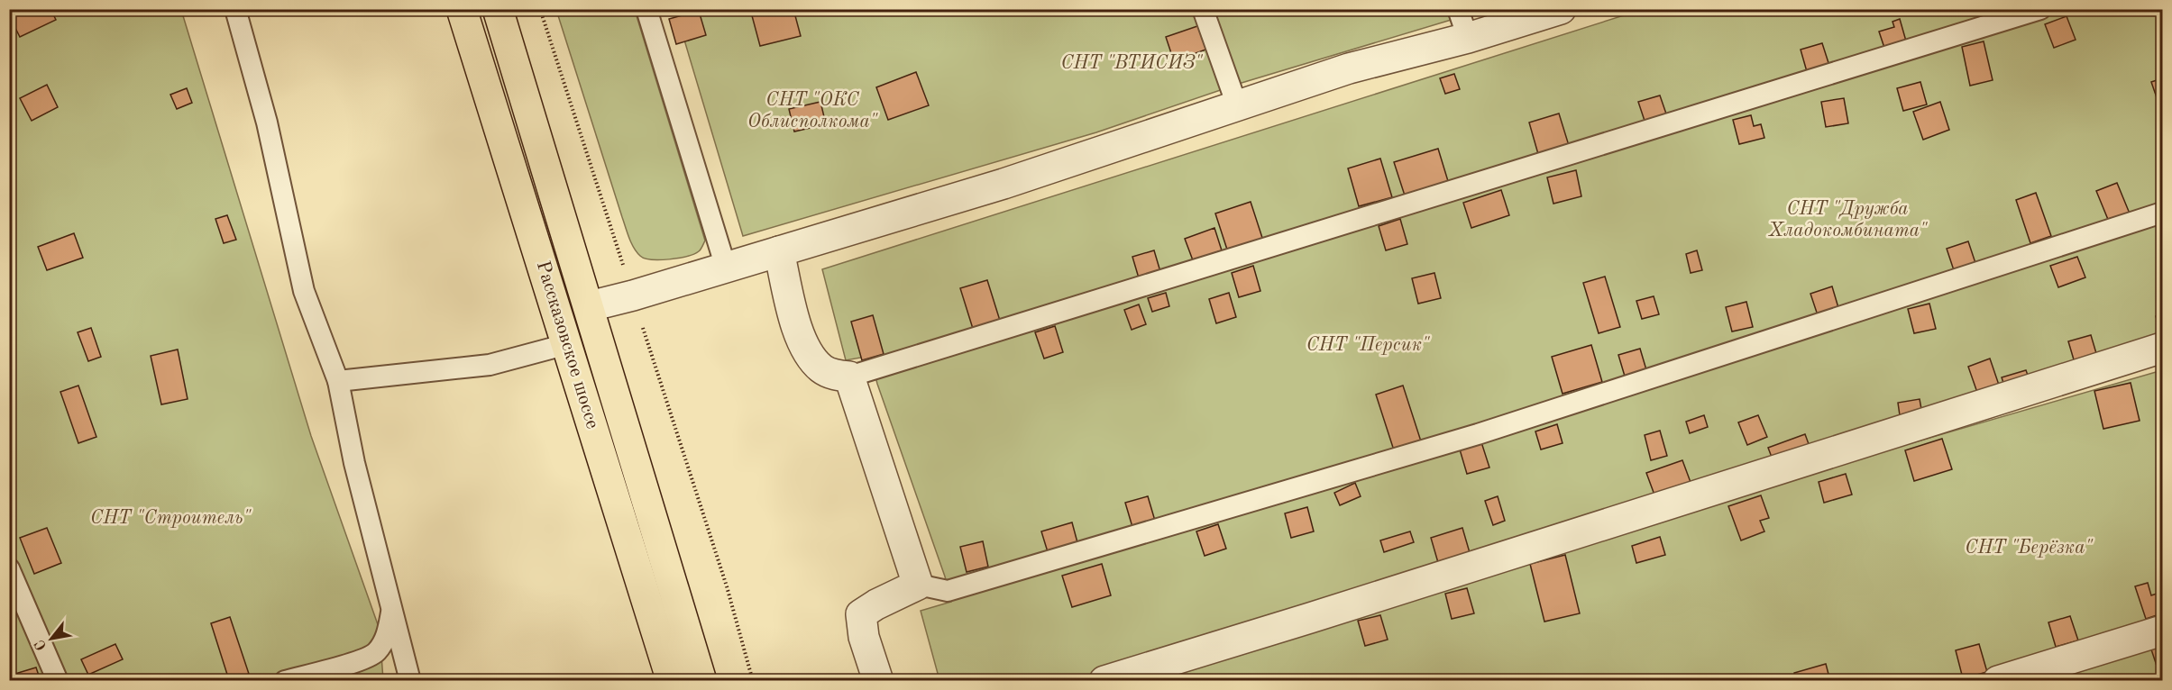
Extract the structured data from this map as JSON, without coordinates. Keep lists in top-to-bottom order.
{
  "streets": {
    "main road": ["Рассказовское шоссе"]
  },
  "parks": [
    "СНТ \"ВТИСИЗ\"",
    "СНТ \"ОКС Облисполкома\"",
    "СНТ \"Дружба Хладокомбината\"",
    "СНТ \"Персик\"",
    "СНТ \"Строитель\"",
    "СНТ \"Берёзка\""
  ],
  "north": "bottom left"
}
